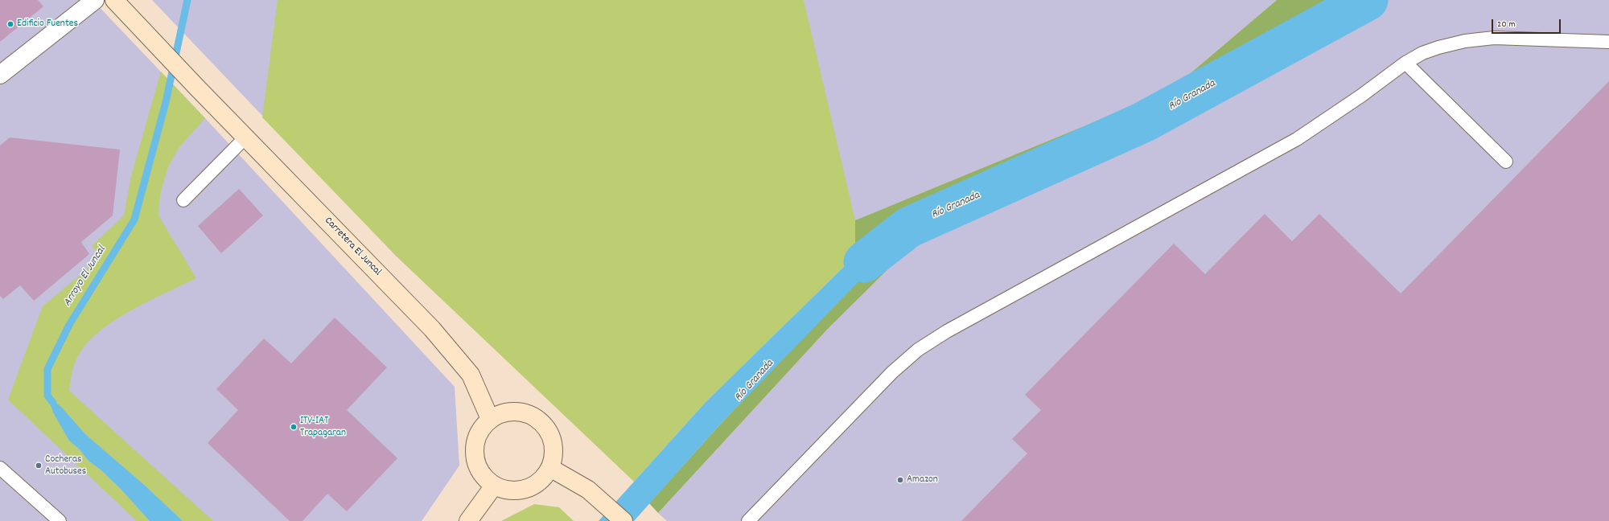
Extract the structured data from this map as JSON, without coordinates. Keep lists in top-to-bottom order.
{
  "streets": {
    "street": ["Carretera El Juncal"]
  },
  "water": ["Río Granada", "Arroyo El Juncal"],
  "places": [
    "Edificio Fuentes",
    "ITV-IAT Trapagaran",
    "Cocheras Autobuses",
    "Amazon"
  ],
  "scale_bar": "20 m"
}
